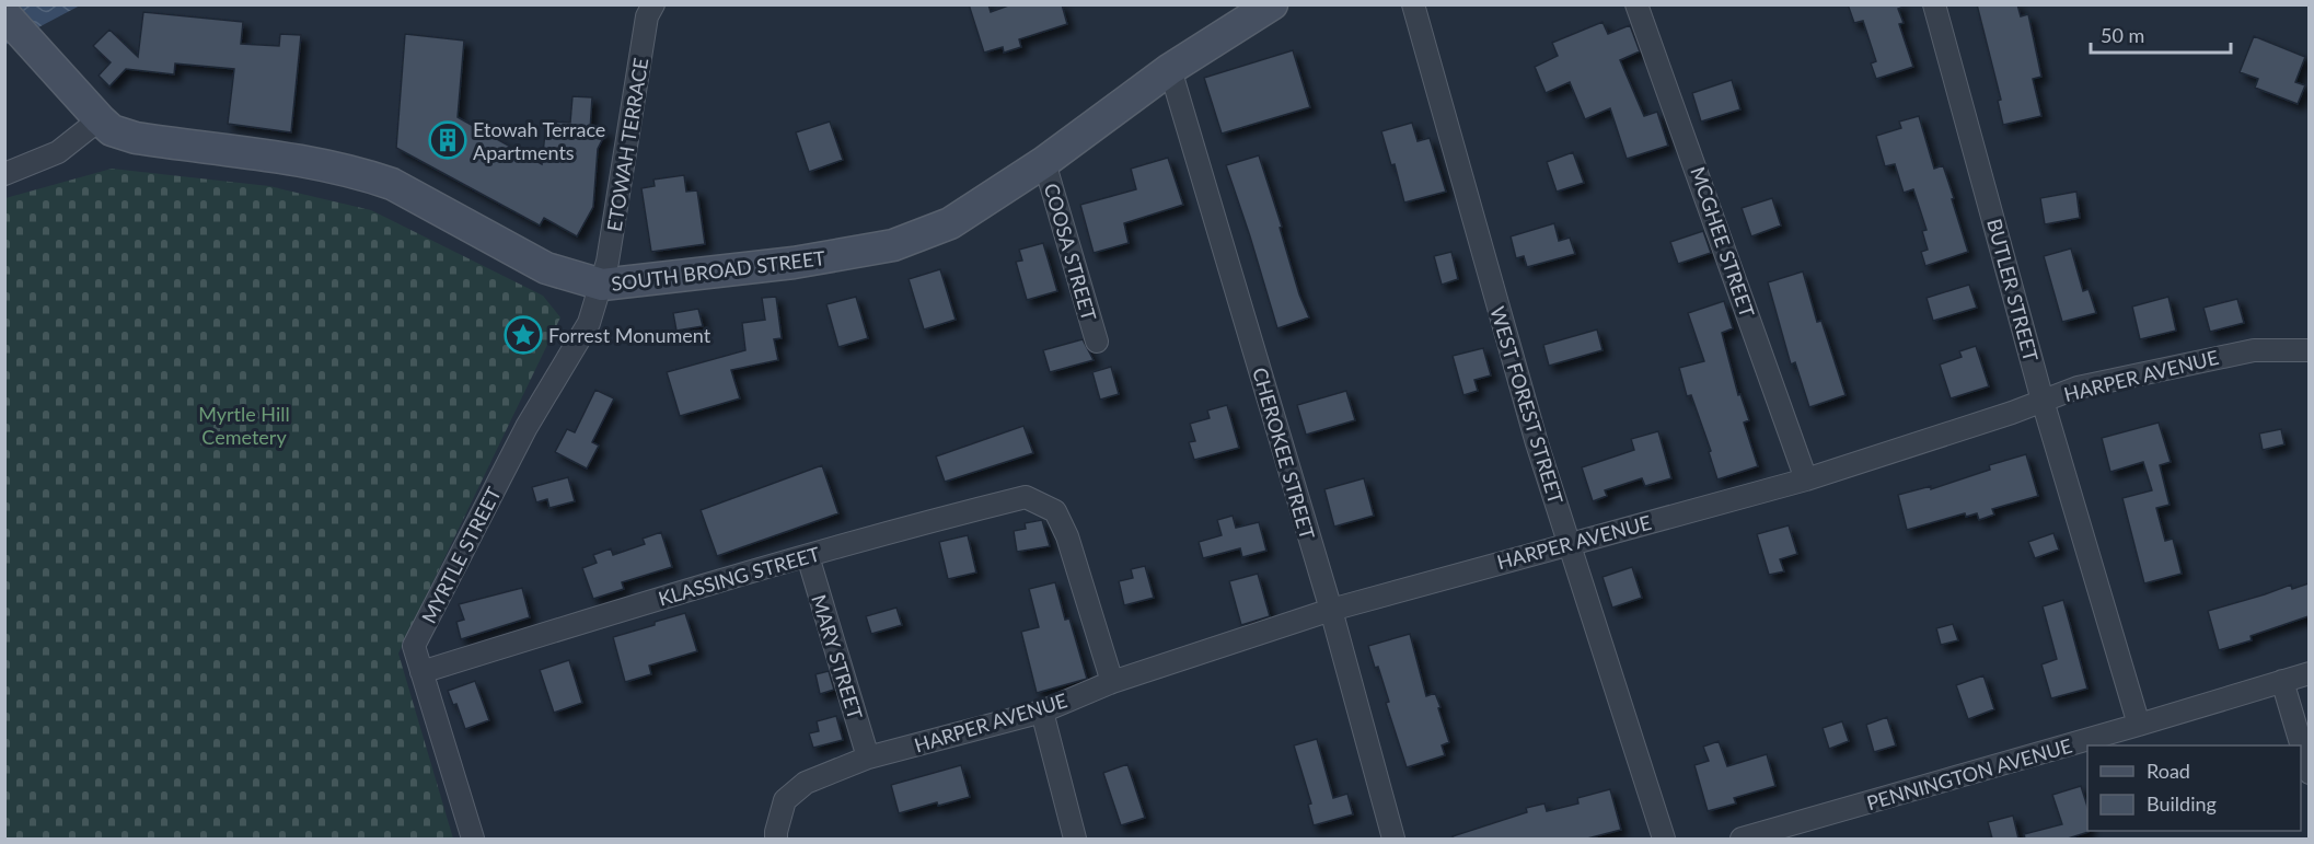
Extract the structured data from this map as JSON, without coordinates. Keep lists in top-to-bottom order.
{
  "streets": {
    "main road": ["SOUTH BROAD STREET"],
    "street": [
      "ETOWAH TERRACE",
      "MCGHEE STREET",
      "COOSA STREET",
      "BUTLER STREET",
      "HARPER AVENUE",
      "WEST FOREST STREET",
      "CHEROKEE STREET",
      "MYRTLE STREET",
      "KLASSING STREET",
      "MARY STREET",
      "PENNINGTON AVENUE"
    ]
  },
  "crossings": [
    ["ETOWAH TERRACE", "SOUTH BROAD STREET"],
    ["ETOWAH TERRACE", "MYRTLE STREET"],
    ["MCGHEE STREET", "HARPER AVENUE"],
    ["COOSA STREET", "SOUTH BROAD STREET"],
    ["SOUTH BROAD STREET", "CHEROKEE STREET"],
    ["SOUTH BROAD STREET", "MYRTLE STREET"],
    ["BUTLER STREET", "HARPER AVENUE"],
    ["BUTLER STREET", "PENNINGTON AVENUE"],
    ["HARPER AVENUE", "WEST FOREST STREET"],
    ["HARPER AVENUE", "CHEROKEE STREET"],
    ["HARPER AVENUE", "KLASSING STREET"],
    ["HARPER AVENUE", "MARY STREET"],
    ["MYRTLE STREET", "KLASSING STREET"],
    ["KLASSING STREET", "MARY STREET"]
  ],
  "parks": ["Myrtle Hill Cemetery"],
  "places": {
    "building": ["Etowah Terrace Apartments"],
    "place": ["Forrest Monument"]
  },
  "legend": ["Road", "Building"],
  "scale_bar": "50 m"
}
